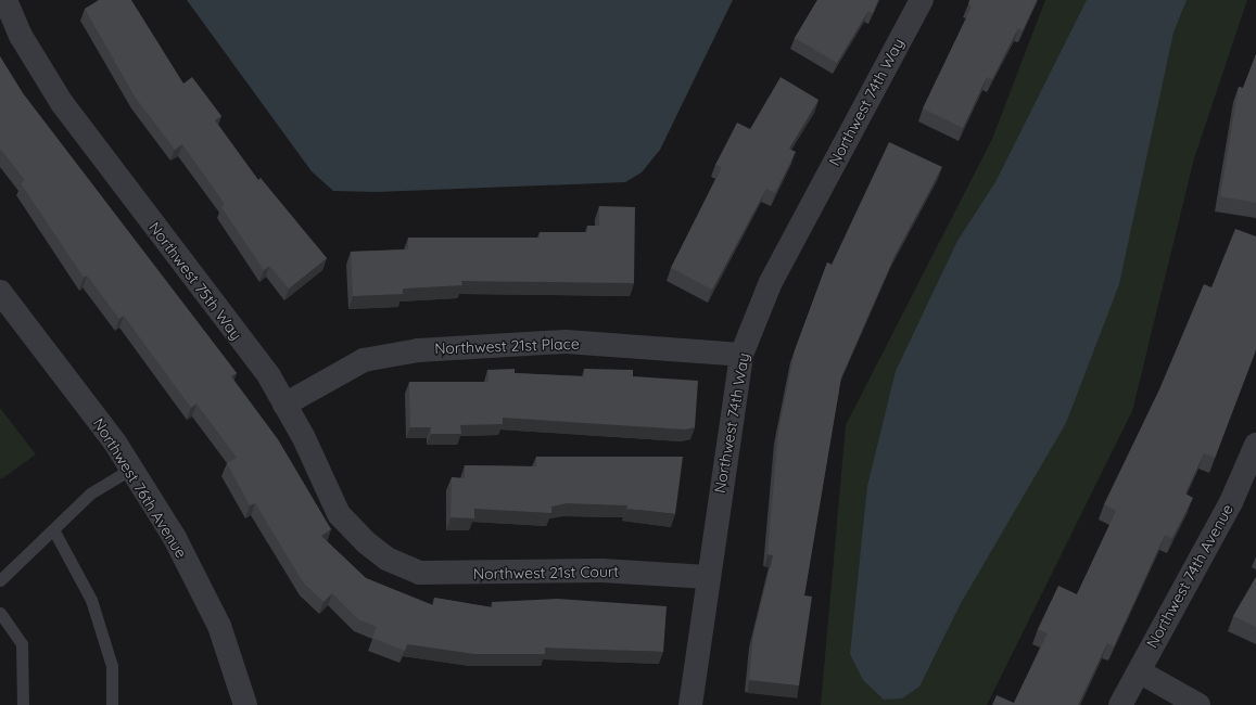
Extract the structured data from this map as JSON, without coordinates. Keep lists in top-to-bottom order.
{
  "streets": {
    "street": [
      "Northwest 74th Way",
      "Northwest 75th Way",
      "Northwest 21st Place",
      "Northwest 76th Avenue",
      "Northwest 21st Court",
      "Northwest 74th Avenue"
    ]
  },
  "crossings": [
    ["Northwest 74th Way", "Northwest 21st Place"],
    ["Northwest 74th Way", "Northwest 21st Court"],
    ["Northwest 75th Way", "Northwest 21st Place"],
    ["Northwest 75th Way", "Northwest 21st Court"]
  ]
}
